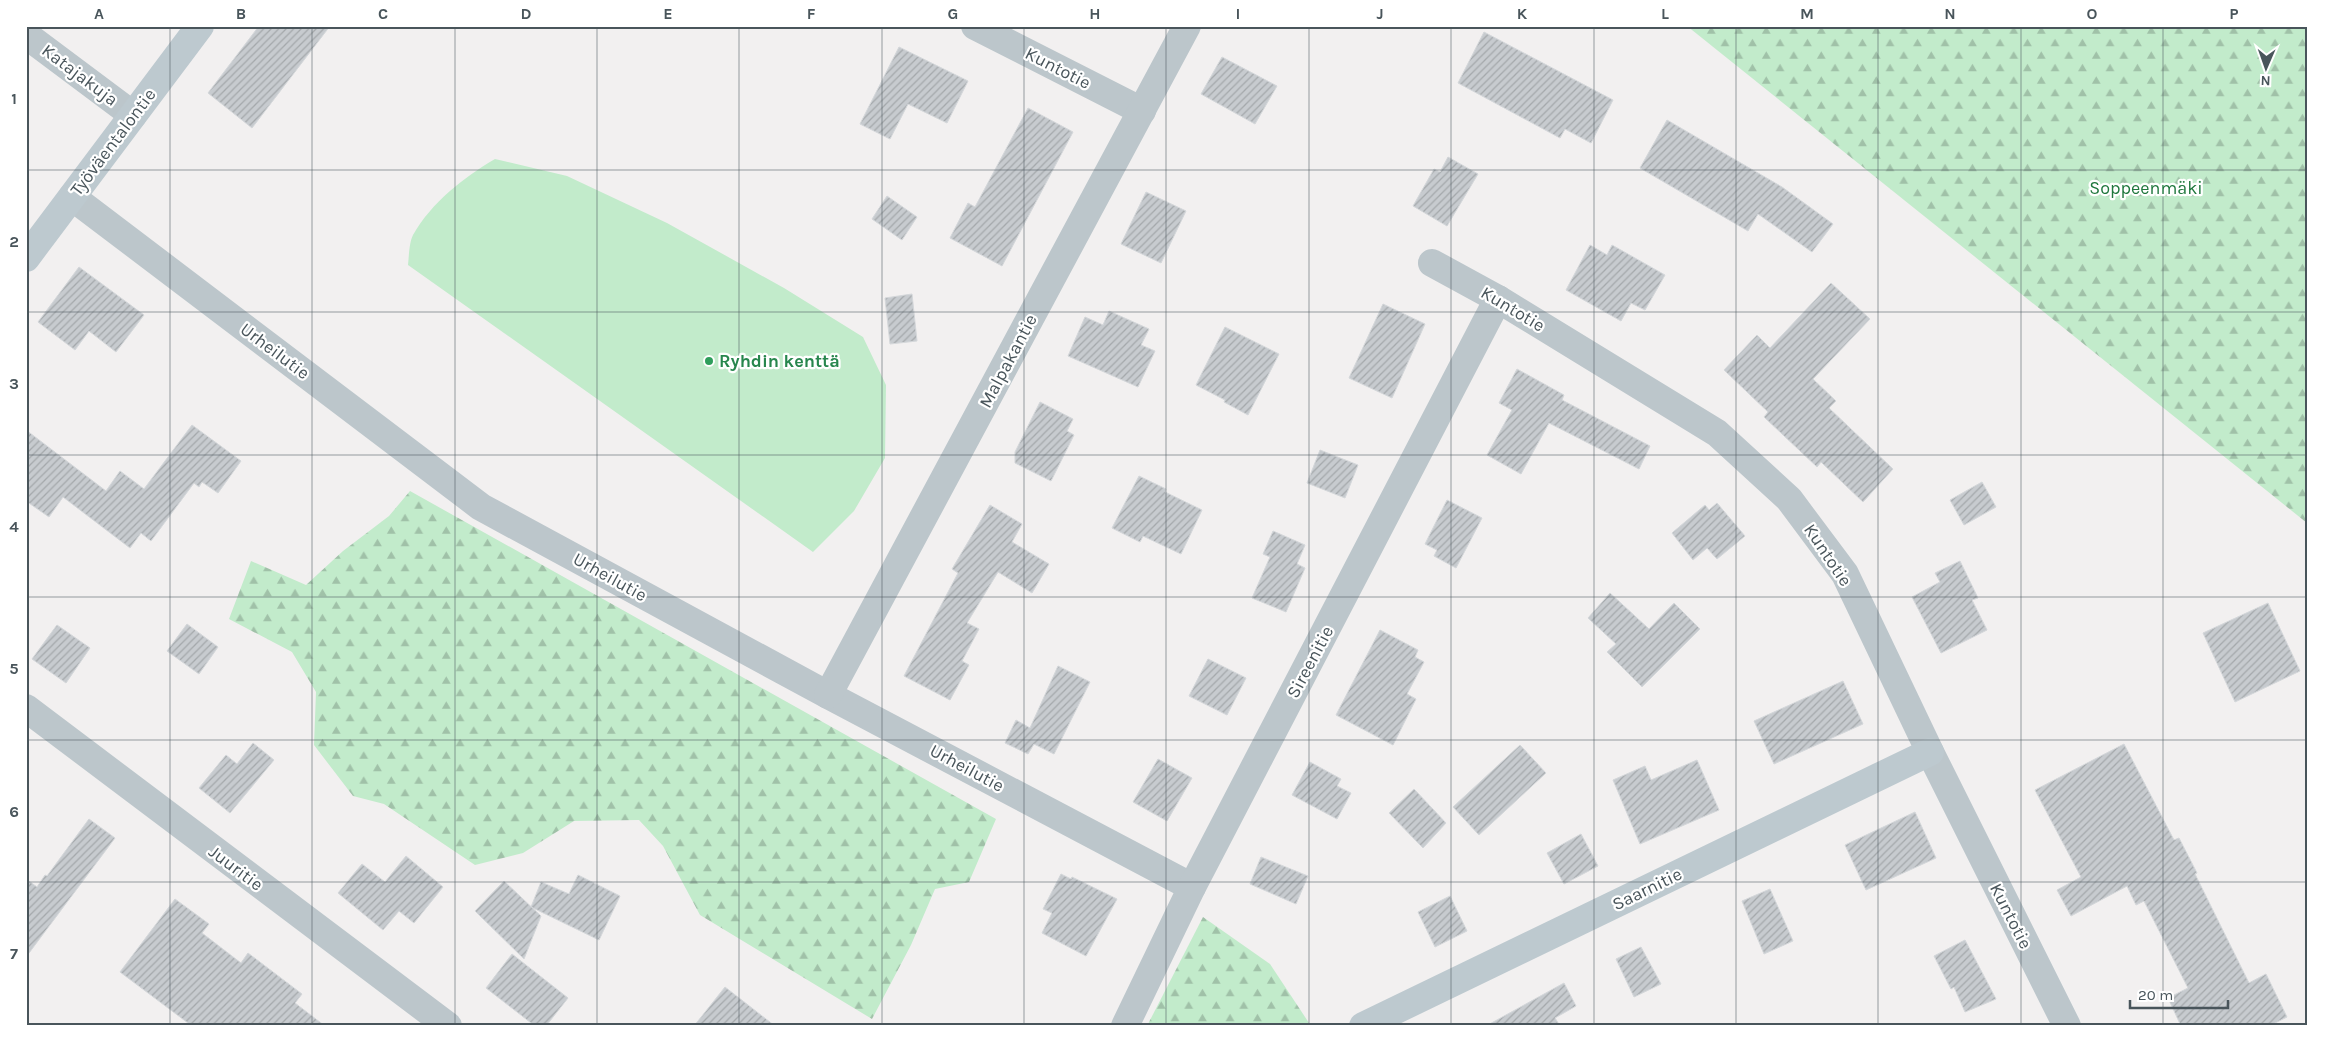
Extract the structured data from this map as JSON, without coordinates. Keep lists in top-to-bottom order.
{
  "streets": {
    "street": [
      "Kuntotie",
      "Katajakuja",
      "Työväentalontie",
      "Urheilutie",
      "Malpakantie",
      "Sireenitie",
      "Juuritie",
      "Saarnitie"
    ]
  },
  "crossings": [
    ["Kuntotie", "Malpakantie"],
    ["Kuntotie", "Sireenitie"],
    ["Kuntotie", "Saarnitie"],
    ["Katajakuja", "Työväentalontie"],
    ["Työväentalontie", "Urheilutie"],
    ["Urheilutie", "Malpakantie"],
    ["Urheilutie", "Sireenitie"]
  ],
  "parks": ["Soppeenmäki"],
  "places": ["Ryhdin kenttä"],
  "scale_bar": "20 m",
  "north": "bottom",
  "grid": {
    "columns": [
      "A",
      "B",
      "C",
      "D",
      "E",
      "F",
      "G",
      "H",
      "I",
      "J",
      "K",
      "L",
      "M",
      "N",
      "O",
      "P"
    ],
    "rows": [
      "1",
      "2",
      "3",
      "4",
      "5",
      "6",
      "7"
    ]
  }
}
